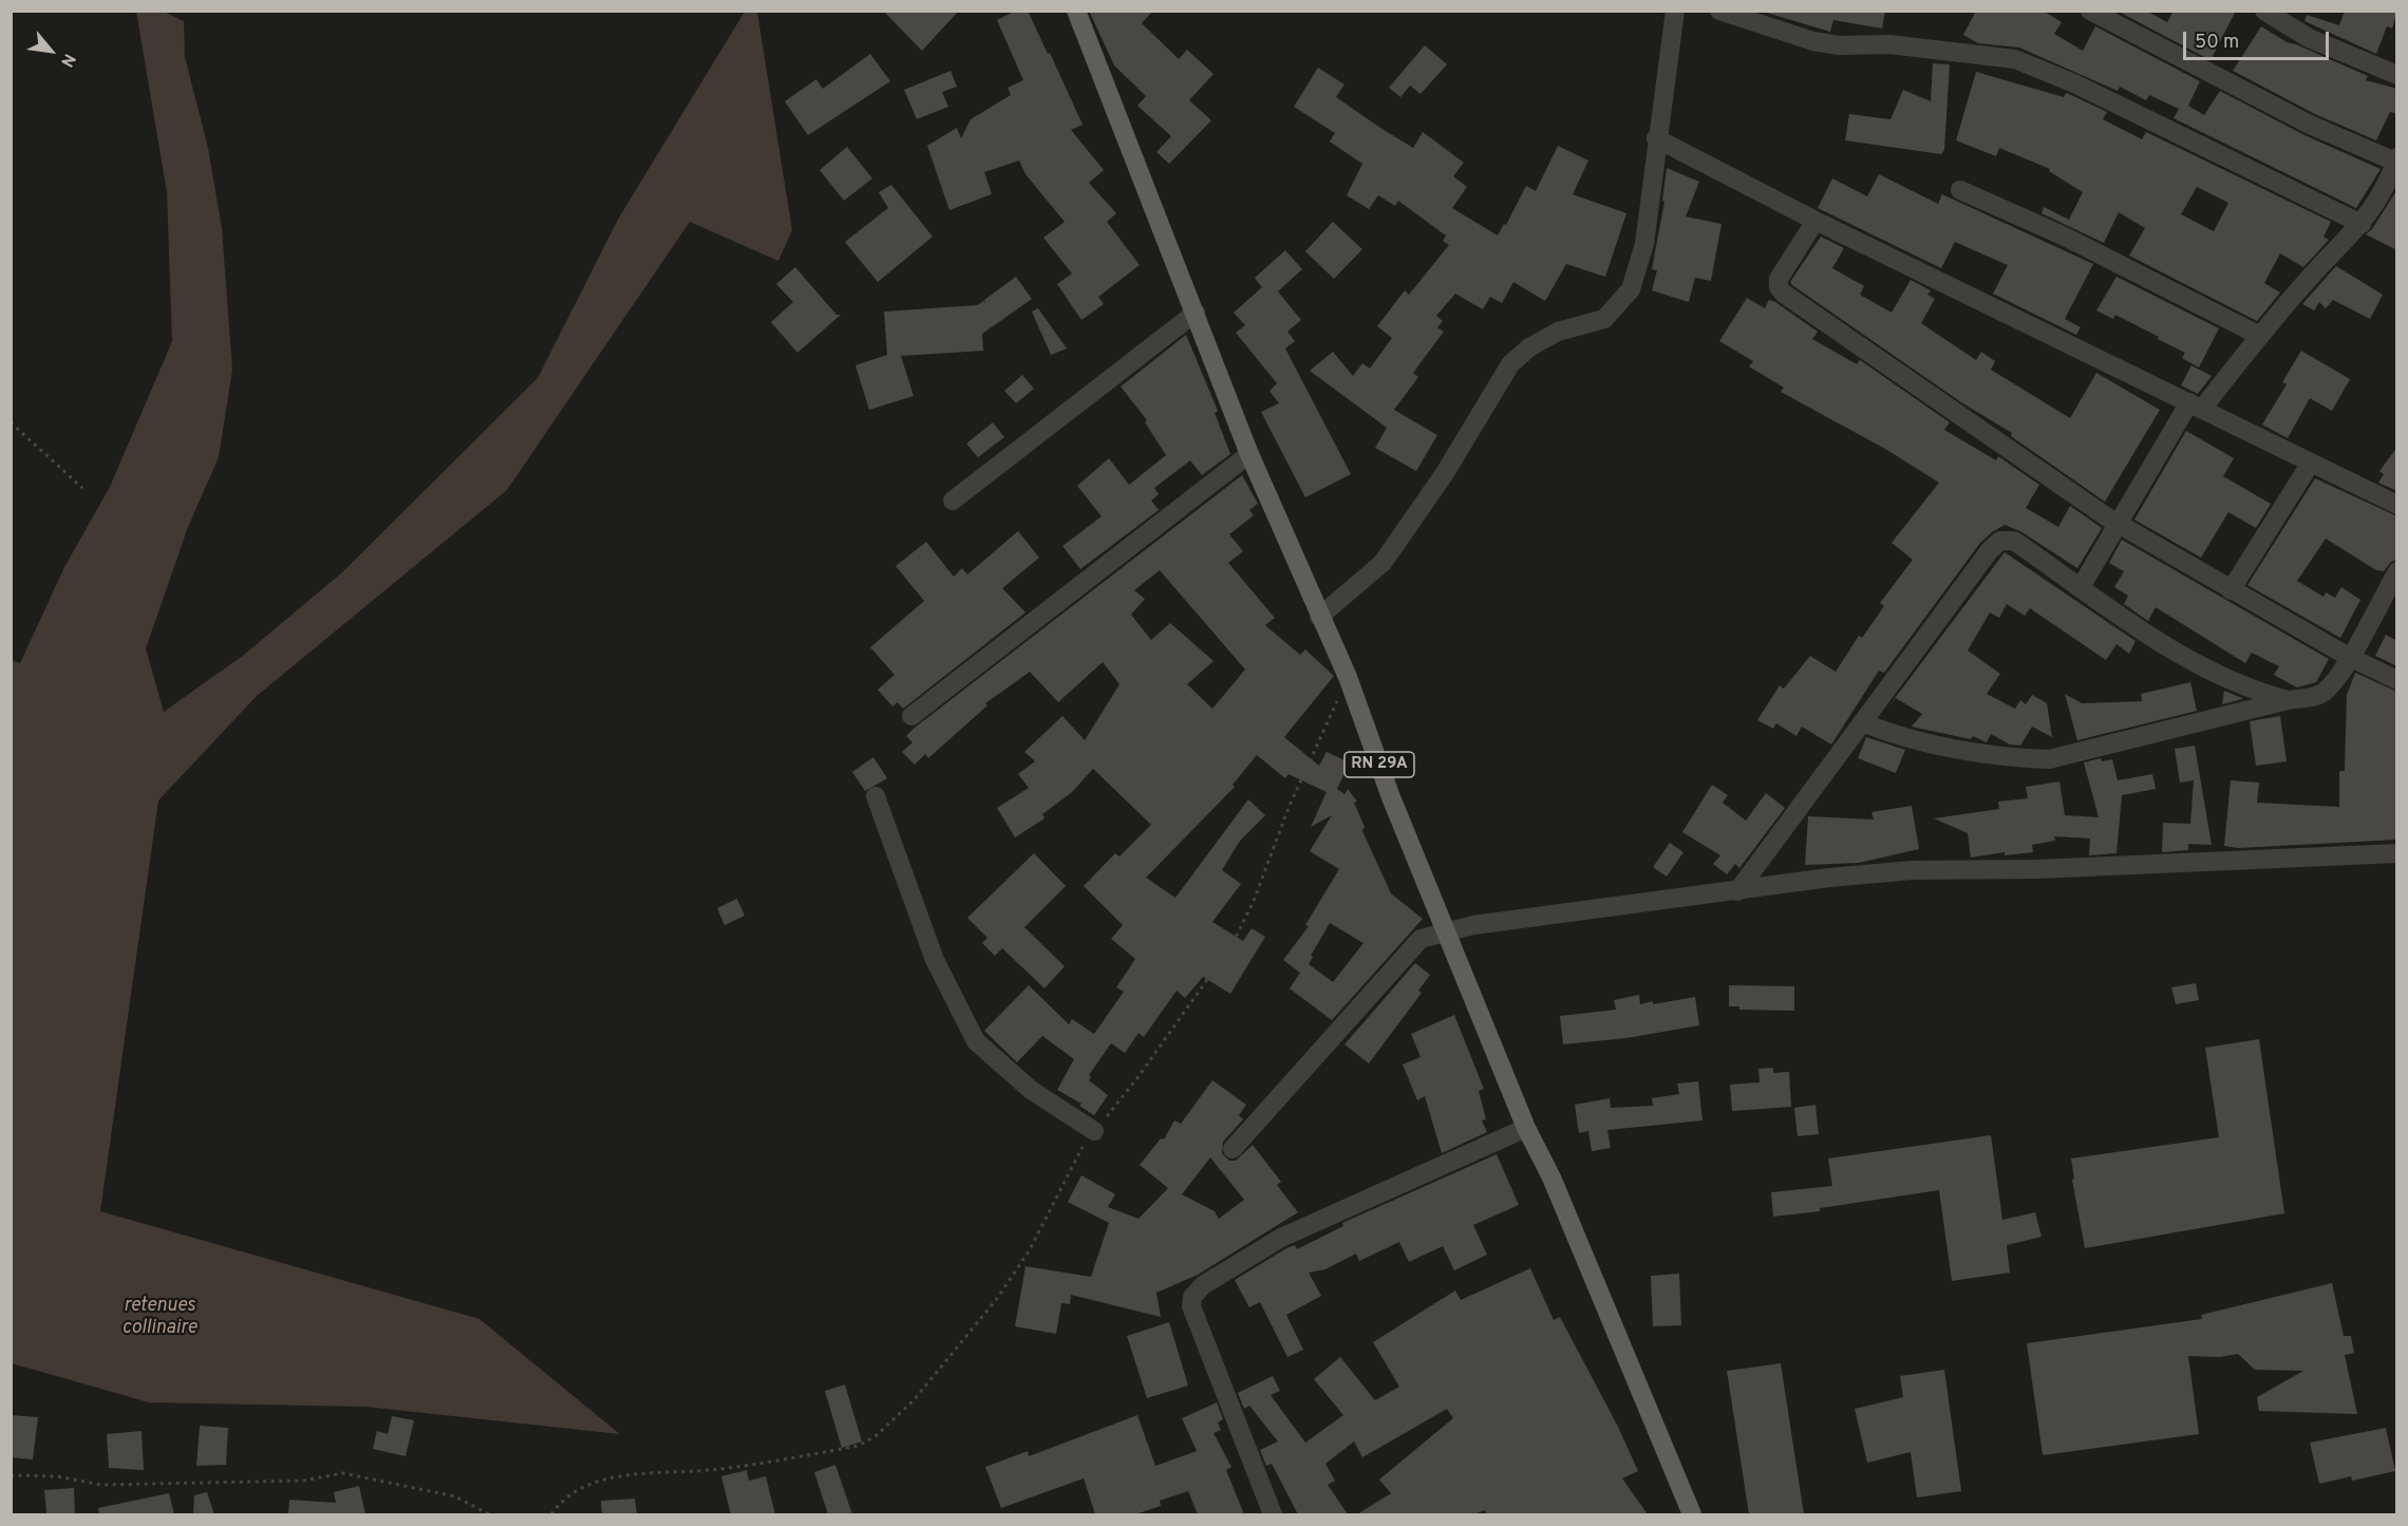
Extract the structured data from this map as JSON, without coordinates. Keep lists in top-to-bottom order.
{
  "streets": {
    "main road": ["RN 29A"]
  },
  "water": ["retenues collinaire"],
  "scale_bar": "50 m",
  "north": "bottom right"
}
